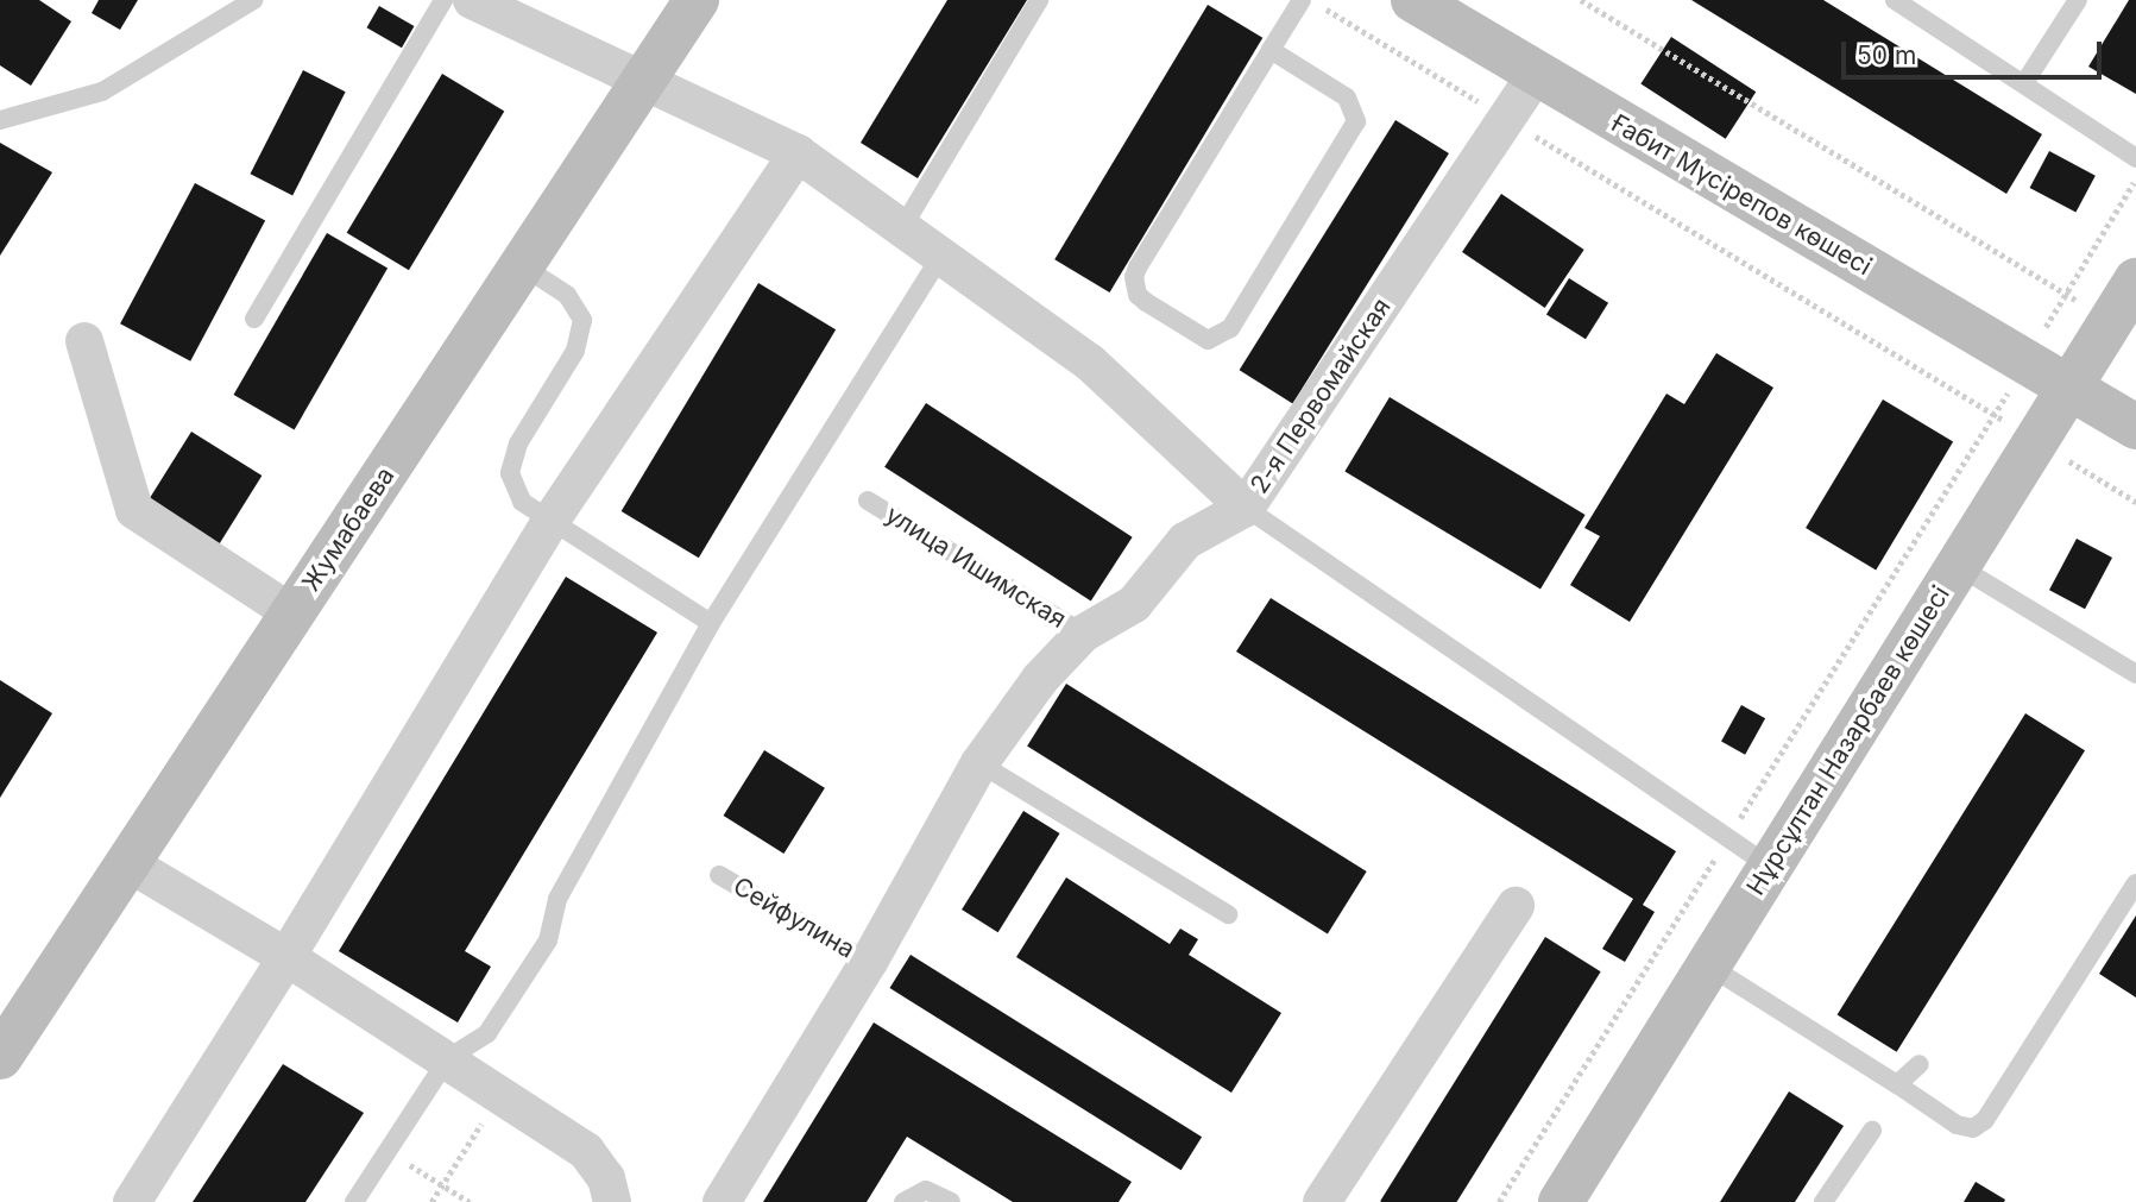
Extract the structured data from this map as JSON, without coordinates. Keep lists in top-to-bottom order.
{
  "streets": {
    "main road": ["Ғабит Мүсірепов көшесі", "Жумабаева", "Нұрсұлтан Назарбаев көшесі"],
    "street": ["2-я Первомайская"],
    "lane": ["улица Ишимская", "Сейфулина"]
  },
  "crossings": [
    ["Ғабит Мүсірепов көшесі", "2-я Первомайская"],
    ["Ғабит Мүсірепов көшесі", "Нұрсұлтан Назарбаев көшесі"],
    ["2-я Первомайская", "улица Ишимская"],
    ["2-я Первомайская", "Сейфулина"]
  ],
  "scale_bar": "50 m"
}
